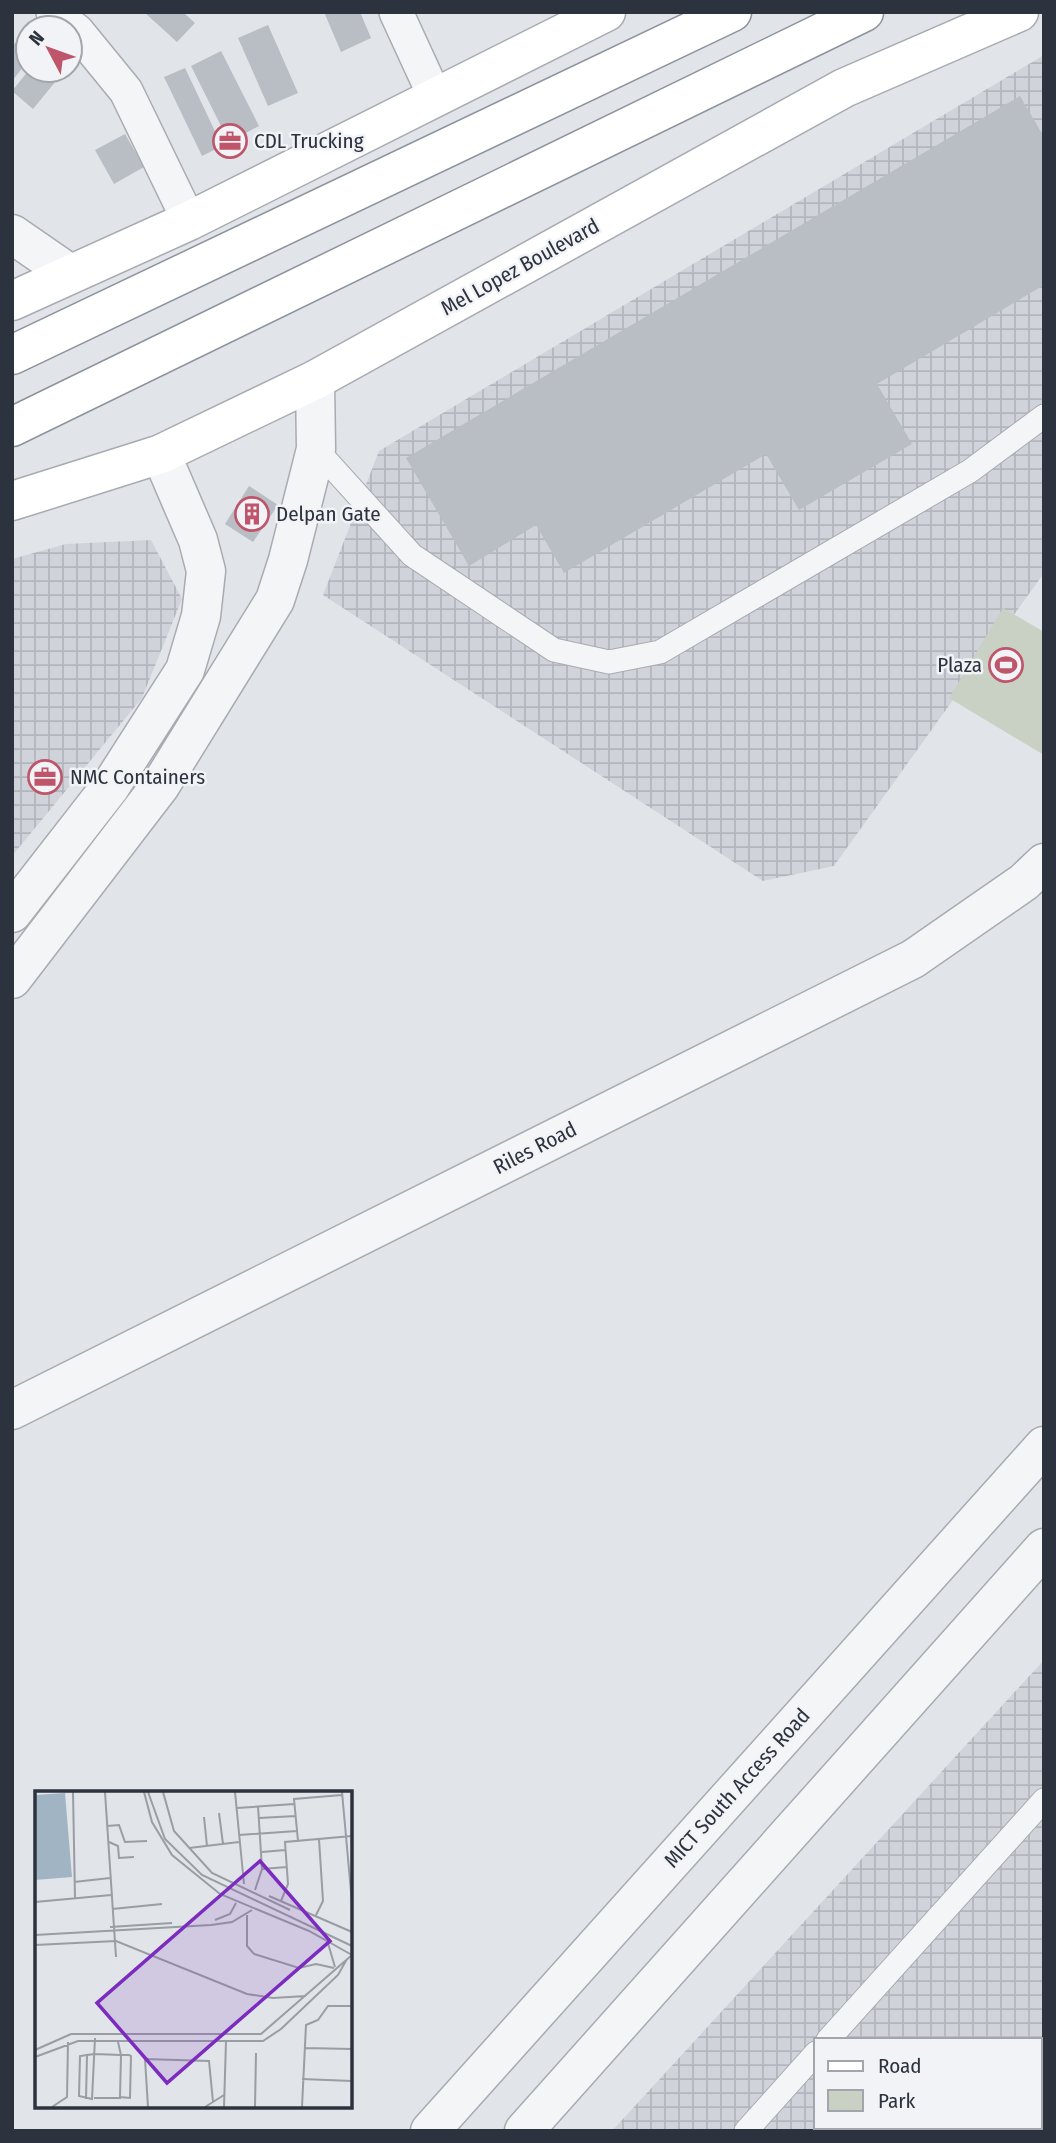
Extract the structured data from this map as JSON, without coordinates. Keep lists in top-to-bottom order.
{
  "streets": {
    "main road": ["Mel Lopez Boulevard"],
    "street": ["Riles Road", "MICT South Access Road"]
  },
  "places": {
    "office": ["CDL Trucking", "NMC Containers"],
    "building": ["Delpan Gate"],
    "sports": ["Plaza"]
  },
  "legend": ["Road", "Park"],
  "north": "top left"
}
